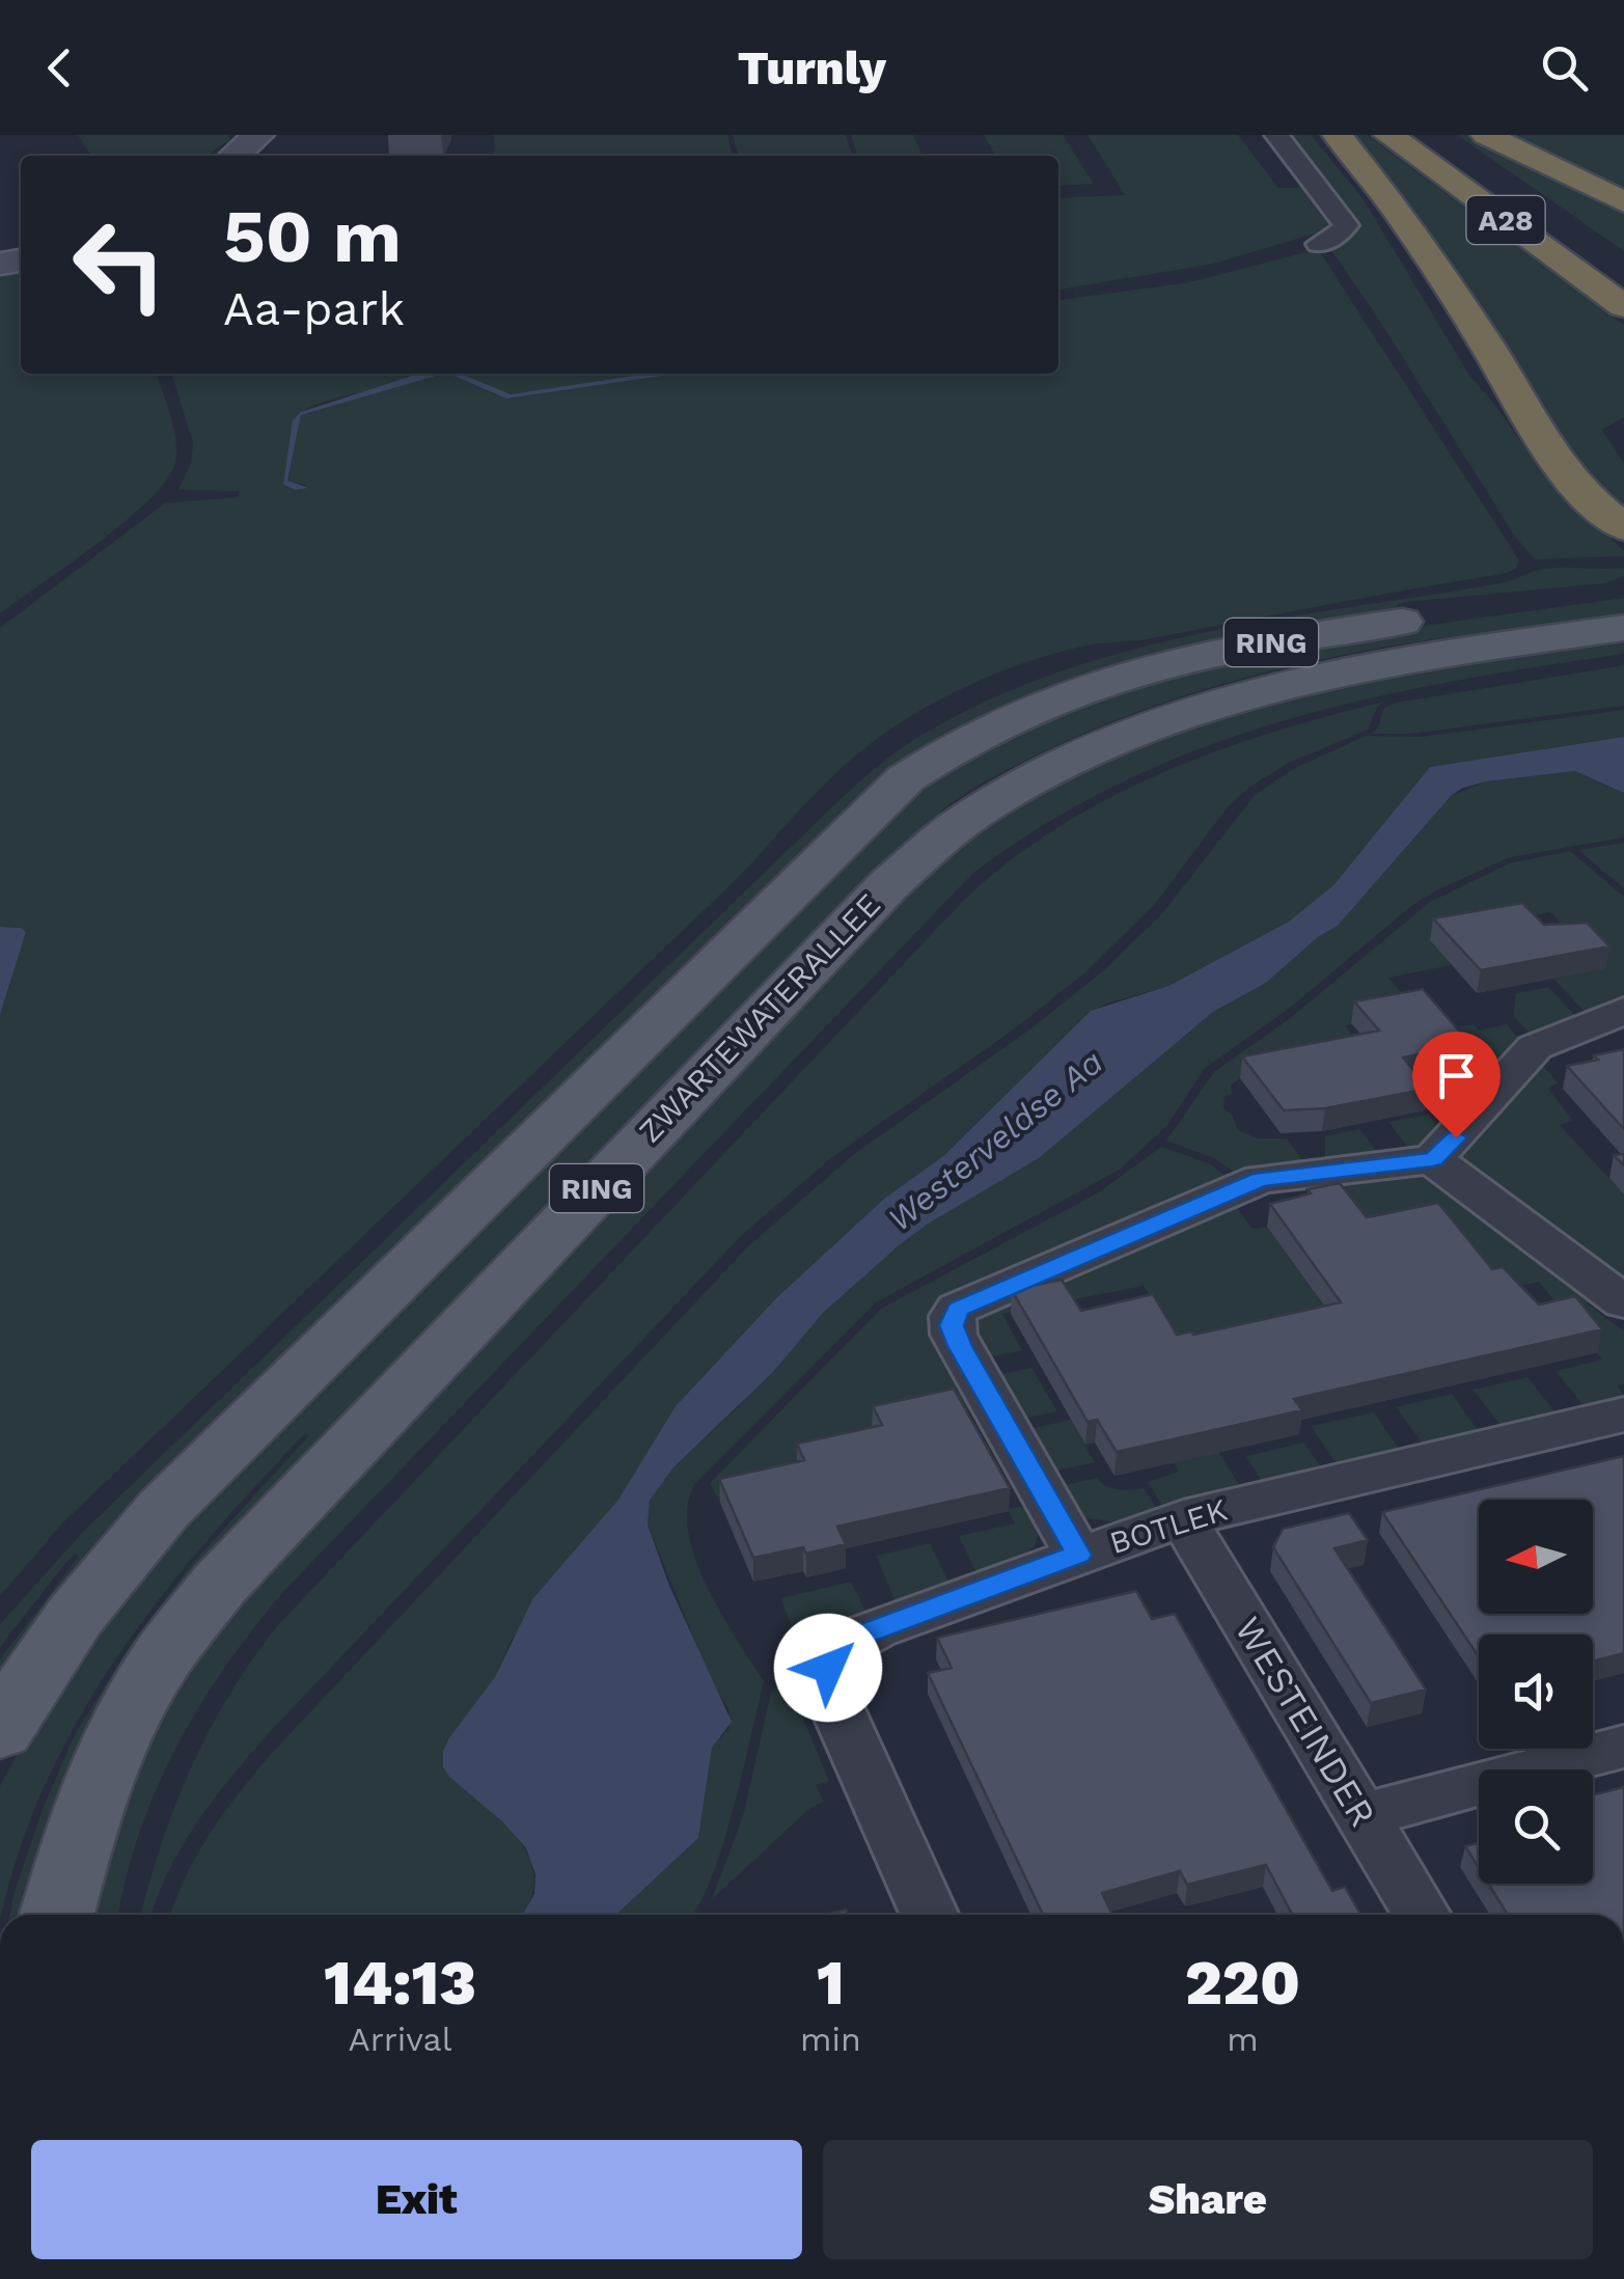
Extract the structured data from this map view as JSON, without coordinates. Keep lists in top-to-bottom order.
{
  "streets": {
    "highway": ["A28"],
    "main road": ["RING", "ZWARTEWATERALLEE"],
    "street": ["BOTLEK", "WESTEINDER"]
  },
  "crossings": [
    ["BOTLEK", "WESTEINDER"]
  ],
  "water": ["Westerveldse Aa"],
  "north": "left",
  "page": {
    "header": "Turnly",
    "turn": ["50 m", "Aa-park"],
    "eta": [
      "14:13",
      "Arrival",
      "1",
      "min",
      "220",
      "m"
    ],
    "buttons": ["Exit", "Share"]
  }
}
